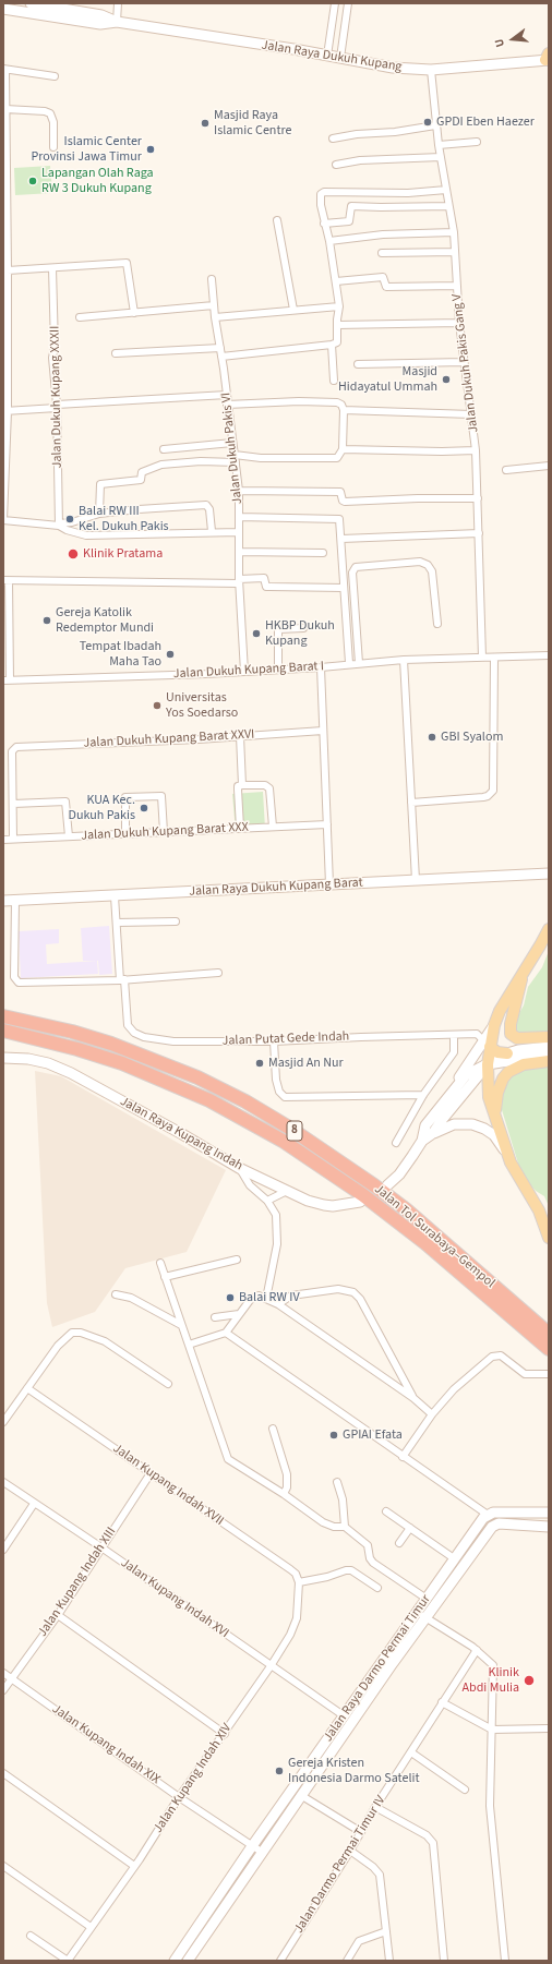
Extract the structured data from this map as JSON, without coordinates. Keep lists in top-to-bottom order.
{
  "streets": {
    "highway": ["8", "Jalan Tol Surabaya–Gempol"],
    "street": [
      "Jalan Raya Dukuh Kupang",
      "Jalan Dukuh Pakis Gang V",
      "Jalan Dukuh Kupang XXXII",
      "Jalan Dukuh Pakis VI",
      "Jalan Dukuh Kupang Barat I",
      "Jalan Dukuh Kupang Barat XXVI",
      "Jalan Dukuh Kupang Barat XXX",
      "Jalan Raya Dukuh Kupang Barat",
      "Jalan Putat Gede Indah",
      "Jalan Raya Kupang Indah",
      "Jalan Kupang Indah XVII",
      "Jalan Kupang Indah XIII",
      "Jalan Kupang Indah XVI",
      "Jalan Raya Darmo Permai Timur",
      "Jalan Kupang Indah XIX",
      "Jalan Kupang Indah XIV",
      "Jalan Darmo Permai Timur IV"
    ]
  },
  "crossings": [
    ["Jalan Raya Dukuh Kupang", "Jalan Dukuh Pakis Gang V"],
    ["Jalan Dukuh Pakis Gang V", "Jalan Dukuh Kupang Barat I"],
    ["Jalan Dukuh Pakis VI", "Jalan Dukuh Kupang Barat I"],
    ["Jalan Raya Dukuh Kupang Barat", "Jalan Putat Gede Indah"],
    ["Jalan Kupang Indah XVII", "Jalan Kupang Indah XIII"],
    ["Jalan Kupang Indah XVII", "Jalan Kupang Indah XIV"],
    ["Jalan Kupang Indah XIII", "Jalan Kupang Indah XVI"],
    ["Jalan Kupang Indah XIII", "Jalan Kupang Indah XIX"],
    ["Jalan Kupang Indah XVI", "Jalan Raya Darmo Permai Timur"],
    ["Jalan Kupang Indah XVI", "Jalan Kupang Indah XIV"],
    ["Jalan Raya Darmo Permai Timur", "Jalan Kupang Indah XIX"],
    ["Jalan Kupang Indah XIX", "Jalan Kupang Indah XIV"]
  ],
  "places": [
    "GPDI Eben Haezer",
    "Masjid Raya Islamic Centre",
    "Islamic Center Provinsi Jawa Timur",
    "Lapangan Olah Raga RW 3 Dukuh Kupang",
    "Masjid Hidayatul Ummah",
    "Balai RW III Kel. Dukuh Pakis",
    "Klinik Pratama",
    "Gereja Katolik Redemptor Mundi",
    "HKBP Dukuh Kupang",
    "Tempat Ibadah Maha Tao",
    "Universitas Yos Soedarso",
    "GBI Syalom",
    "KUA Kec. Dukuh Pakis",
    "Masjid An Nur",
    "Balai RW IV",
    "GPIAI Efata",
    "Klinik Abdi Mulia",
    "Gereja Kristen Indonesia Darmo Satelit"
  ],
  "north": "left"
}
